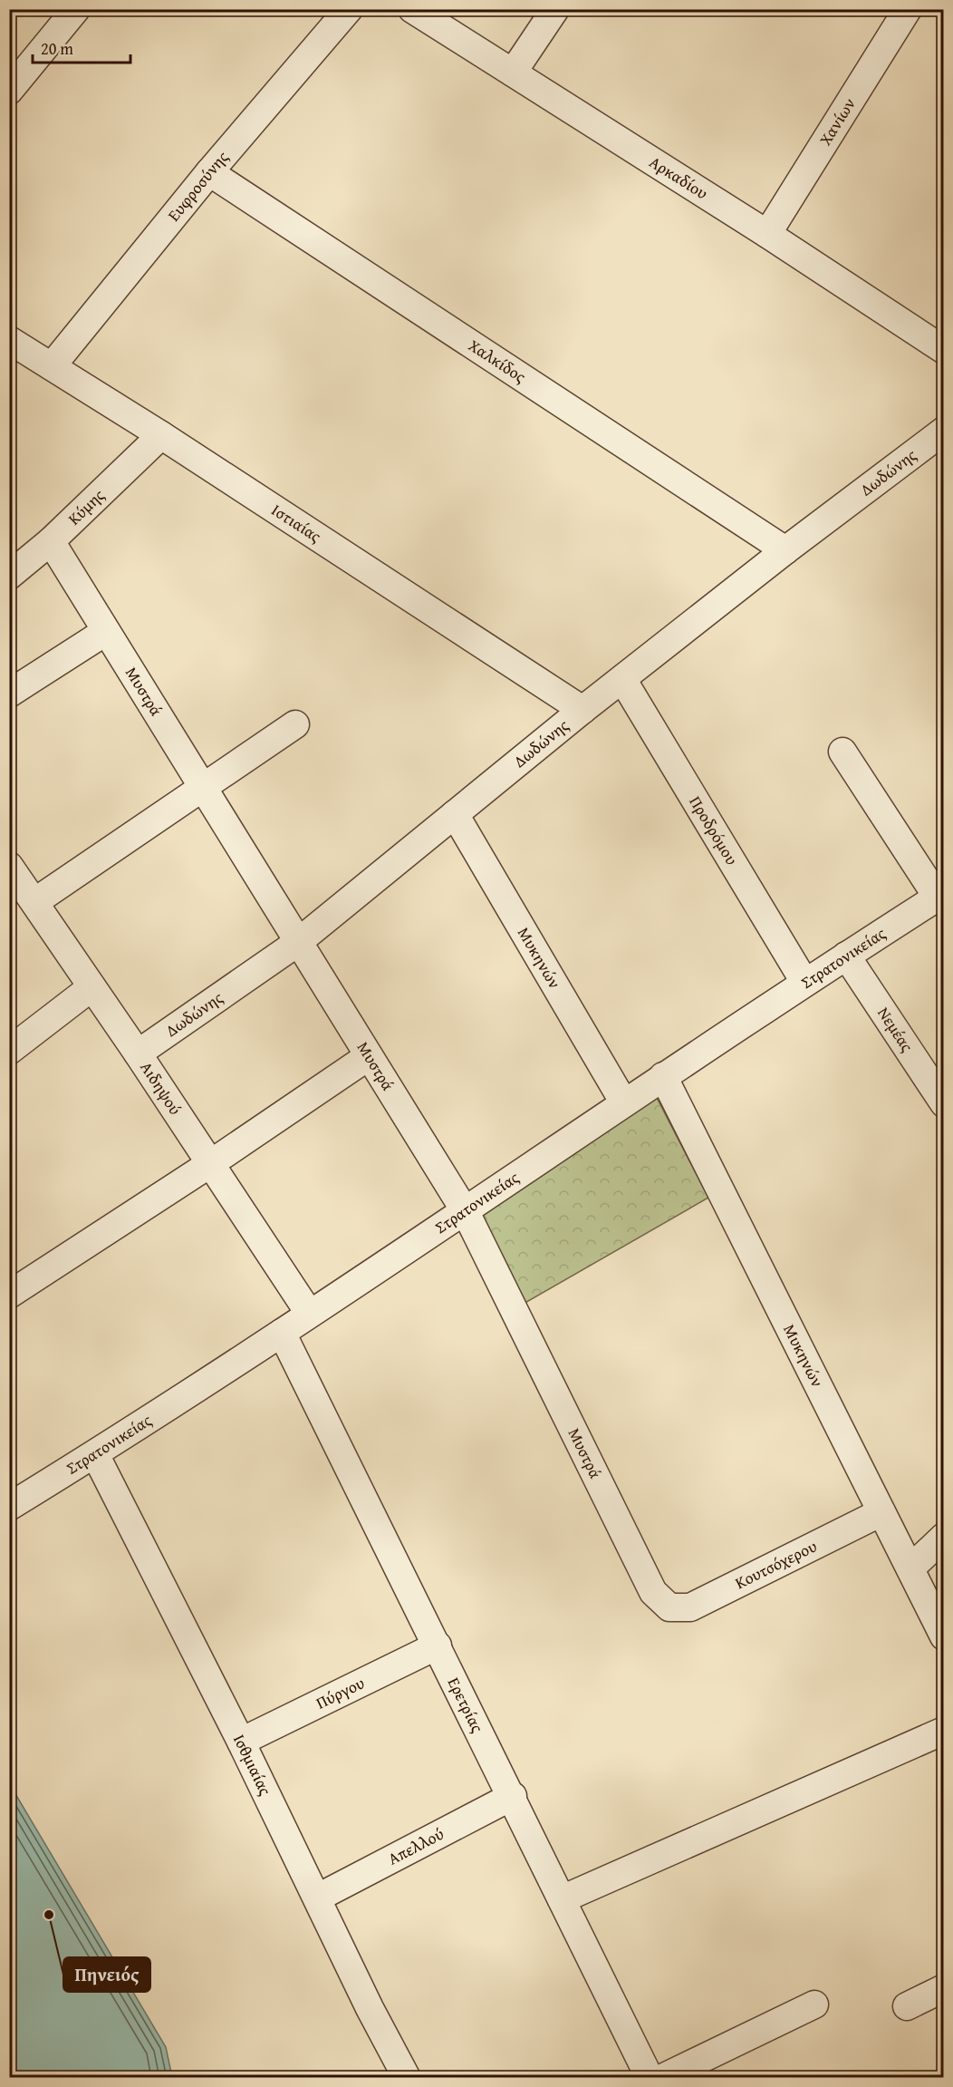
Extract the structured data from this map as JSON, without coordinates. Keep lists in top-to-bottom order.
{
  "streets": {
    "street": [
      "Χανίων",
      "Αρκαδίου",
      "Ευφροσύνης",
      "Χαλκίδος",
      "Δωδώνης",
      "Κύμης",
      "Ιστιαίας",
      "Μυστρά",
      "Προδρόμου",
      "Στρατονικείας",
      "Μυκηνών",
      "Νεμέας",
      "Αιδηψού",
      "Κουτσόχερου",
      "Πύργου",
      "Ερετρίας",
      "Ισθμιαίας",
      "Απελλού"
    ]
  },
  "crossings": [
    ["Χανίων", "Αρκαδίου"],
    ["Ευφροσύνης", "Χαλκίδος"],
    ["Ευφροσύνης", "Ιστιαίας"],
    ["Χαλκίδος", "Δωδώνης"],
    ["Δωδώνης", "Ιστιαίας"],
    ["Δωδώνης", "Μυστρά"],
    ["Δωδώνης", "Προδρόμου"],
    ["Δωδώνης", "Μυκηνών"],
    ["Δωδώνης", "Αιδηψού"],
    ["Κύμης", "Ιστιαίας"],
    ["Κύμης", "Μυστρά"],
    ["Μυστρά", "Στρατονικείας"],
    ["Μυστρά", "Κουτσόχερου"],
    ["Προδρόμου", "Στρατονικείας"],
    ["Στρατονικείας", "Μυκηνών"],
    ["Στρατονικείας", "Νεμέας"],
    ["Στρατονικείας", "Αιδηψού"],
    ["Στρατονικείας", "Ερετρίας"],
    ["Στρατονικείας", "Ισθμιαίας"],
    ["Μυκηνών", "Κουτσόχερου"],
    ["Πύργου", "Ερετρίας"],
    ["Πύργου", "Ισθμιαίας"],
    ["Ερετρίας", "Απελλού"],
    ["Ισθμιαίας", "Απελλού"]
  ],
  "places": ["Πηνειός"],
  "scale_bar": "20 m"
}
